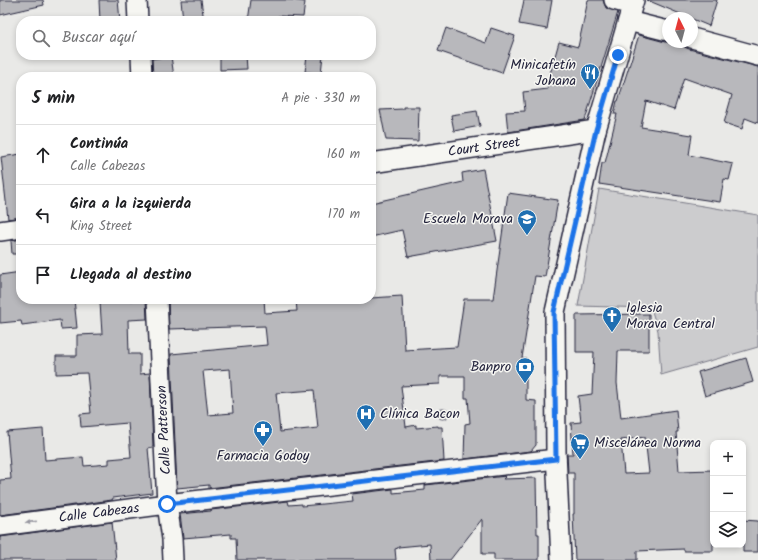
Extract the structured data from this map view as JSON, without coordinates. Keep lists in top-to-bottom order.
{
  "streets": {
    "street": ["Court Street", "Calle Patterson", "Calle Cabezas"]
  },
  "crossings": [
    ["Calle Patterson", "Calle Cabezas"]
  ],
  "places": {
    "restaurant": ["Minicafetín Johana"],
    "school or university": ["Escuela Morava"],
    "church": ["Iglesia Morava Central"],
    "bank": ["Banpro"],
    "hospital": ["Clínica Bacon"],
    "pharmacy": ["Farmacia Godoy"],
    "supermarket": ["Miscelánea Norma"]
  },
  "north": "top",
  "page": {
    "search": "Buscar aquí",
    "heading": ["5 min", "A pie · 330 m"],
    "list": [
      ["Continúa", "Calle Cabezas", "160 m"],
      ["Gira a la izquierda", "King Street", "170 m"],
      "Llegada al destino"
    ],
    "map_buttons": ["+", "−"]
  }
}
